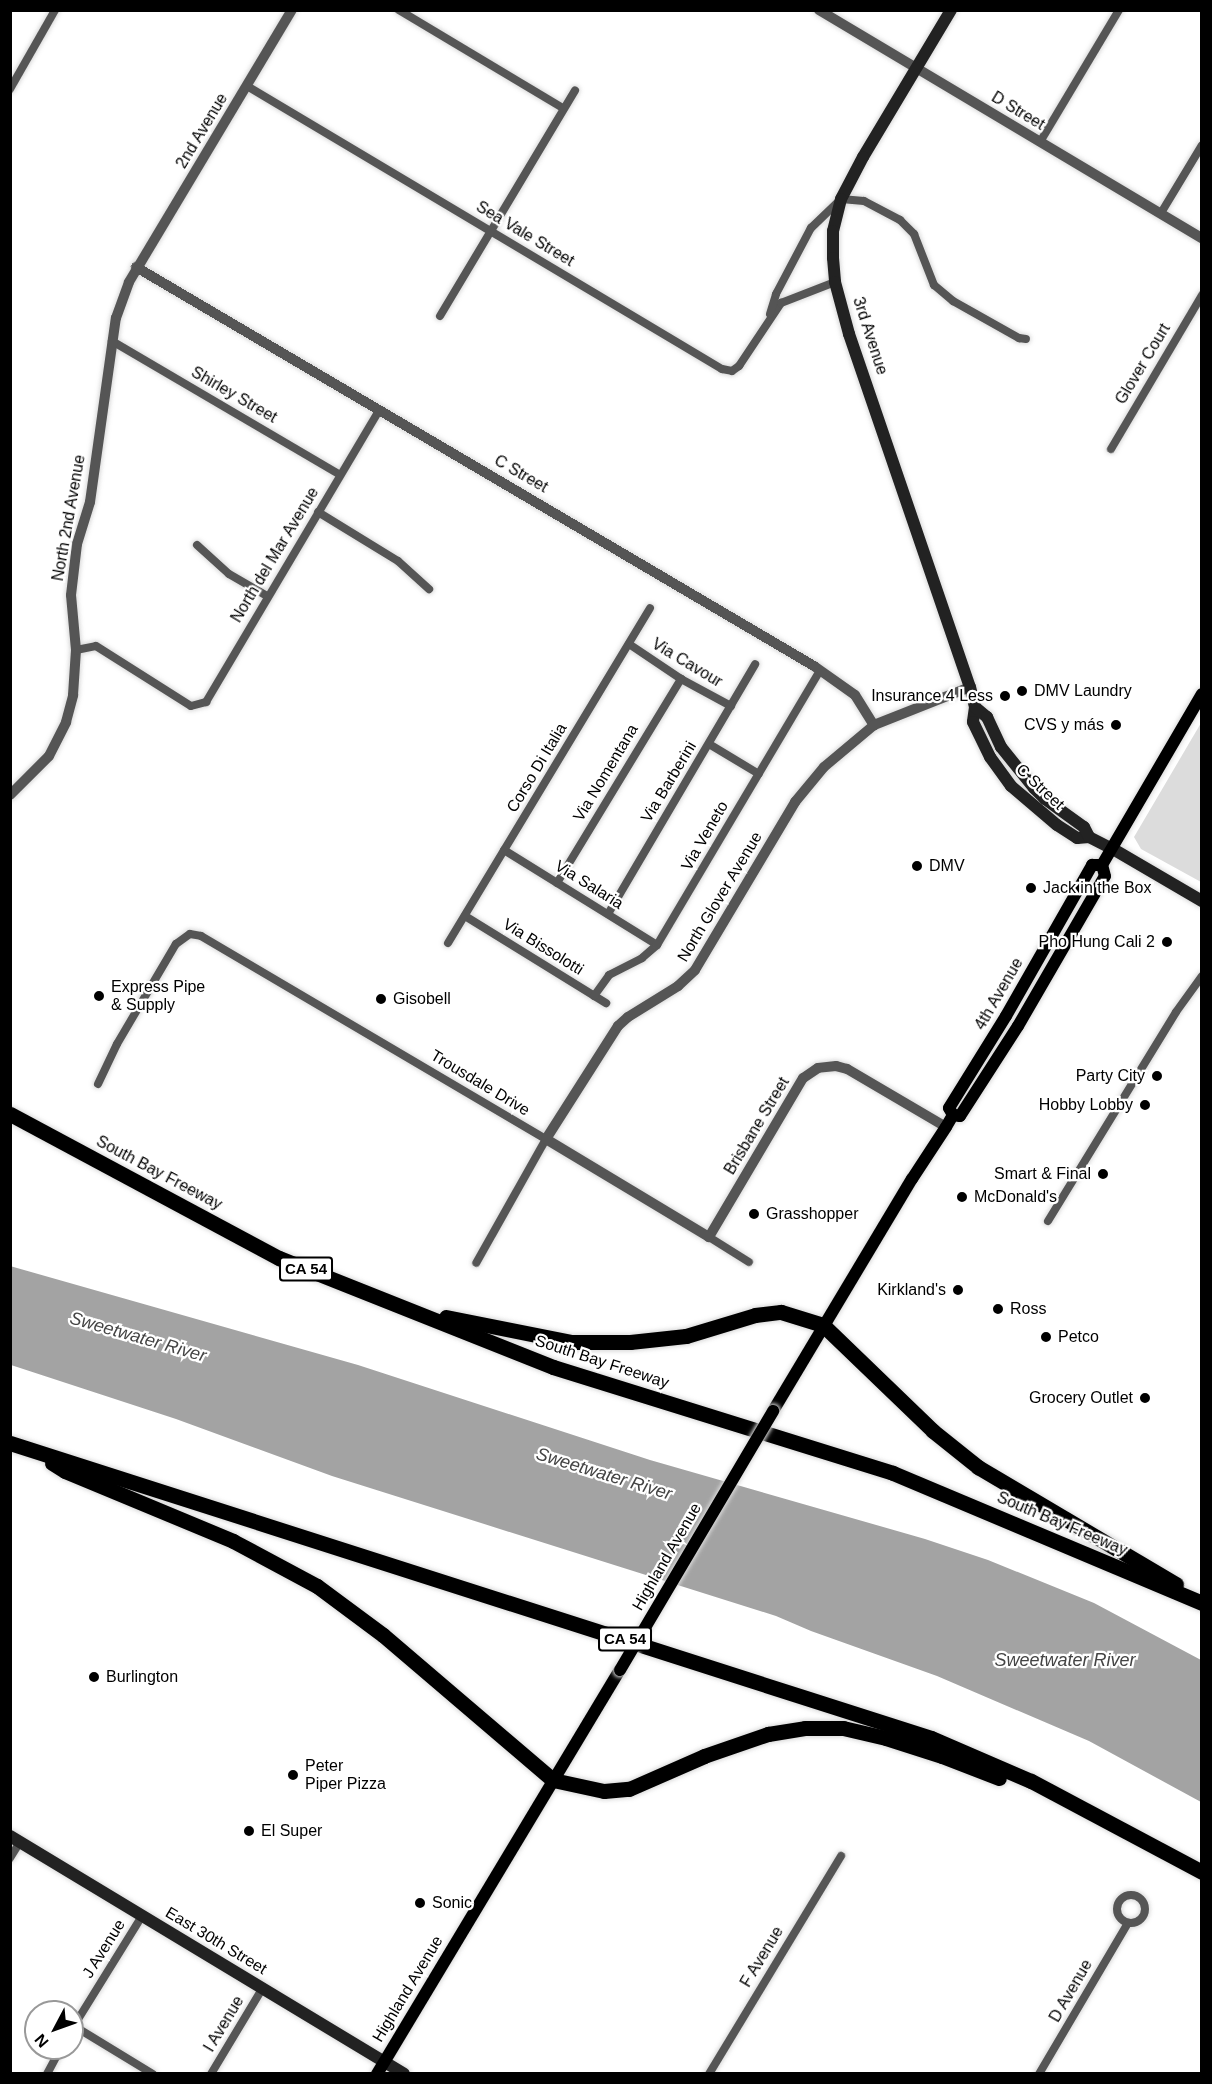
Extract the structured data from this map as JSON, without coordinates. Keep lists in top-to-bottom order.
{
  "streets": {
    "highway": ["South Bay Freeway", "CA 54"],
    "main road": [
      "3rd Avenue",
      "C Street",
      "4th Avenue",
      "Highland Avenue",
      "East 30th Street"
    ],
    "street": [
      "D Street",
      "2nd Avenue",
      "Sea Vale Street",
      "Glover Court",
      "Shirley Street",
      "North 2nd Avenue",
      "North del Mar Avenue",
      "Via Cavour",
      "Corso Di Italia",
      "Via Nomentana",
      "Via Barberini",
      "Via Veneto",
      "Via Salaria",
      "North Glover Avenue",
      "Via Bissolotti",
      "Trousdale Drive",
      "Brisbane Street",
      "J Avenue",
      "F Avenue",
      "D Avenue",
      "I Avenue"
    ]
  },
  "crossings": [
    ["D Street", "3rd Avenue"],
    ["2nd Avenue", "Sea Vale Street"],
    ["2nd Avenue", "C Street"],
    ["2nd Avenue", "North 2nd Avenue"],
    ["Sea Vale Street", "3rd Avenue"],
    ["3rd Avenue", "C Street"],
    ["3rd Avenue", "North Glover Avenue"],
    ["Shirley Street", "North 2nd Avenue"],
    ["Shirley Street", "North del Mar Avenue"],
    ["C Street", "North 2nd Avenue"],
    ["C Street", "North del Mar Avenue"],
    ["C Street", "Via Veneto"],
    ["C Street", "North Glover Avenue"],
    ["C Street", "4th Avenue"],
    ["North 2nd Avenue", "North del Mar Avenue"],
    ["Via Cavour", "Corso Di Italia"],
    ["Via Cavour", "Via Nomentana"],
    ["Via Cavour", "Via Barberini"],
    ["Corso Di Italia", "Via Salaria"],
    ["Corso Di Italia", "Via Bissolotti"],
    ["Via Nomentana", "Via Salaria"],
    ["Via Barberini", "Via Salaria"],
    ["Via Veneto", "Via Salaria"],
    ["Via Veneto", "Via Bissolotti"],
    ["North Glover Avenue", "Trousdale Drive"],
    ["4th Avenue", "Brisbane Street"],
    ["4th Avenue", "Highland Avenue"],
    ["Trousdale Drive", "Brisbane Street"],
    ["Highland Avenue", "East 30th Street"],
    ["East 30th Street", "J Avenue"],
    ["East 30th Street", "I Avenue"]
  ],
  "water": ["Sweetwater River"],
  "places": [
    "DMV Laundry",
    "Insurance 4 Less",
    "CVS y más",
    "DMV",
    "Jack in the Box",
    "Pho Hung Cali 2",
    "Express Pipe & Supply",
    "Gisobell",
    "Party City",
    "Hobby Lobby",
    "Smart & Final",
    "McDonald's",
    "Grasshopper",
    "Kirkland's",
    "Ross",
    "Petco",
    "Grocery Outlet",
    "Burlington",
    "Peter Piper Pizza",
    "El Super",
    "Sonic"
  ],
  "north": "bottom left"
}
